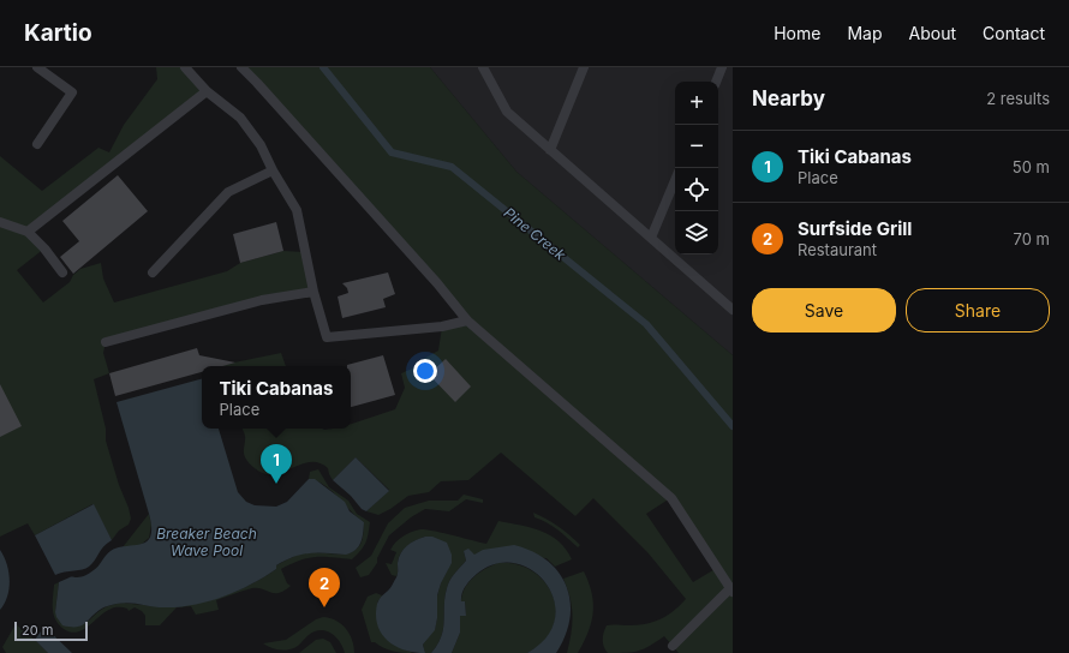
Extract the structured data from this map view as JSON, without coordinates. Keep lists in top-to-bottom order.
{
  "water": ["Pine Creek", "Breaker Beach Wave Pool"],
  "scale_bar": "20 m",
  "page": {
    "header": "Kartio",
    "nav": [
      "Home",
      "Map",
      "About",
      "Contact"
    ],
    "heading": ["Nearby", "2 results"],
    "map_buttons": ["+", "−"],
    "list": [
      {
        "mark": "1",
        "name": "Tiki Cabanas",
        "note": "Place",
        "value": "50 m"
      },
      {
        "mark": "2",
        "name": "Surfside Grill",
        "note": "Restaurant",
        "value": "70 m"
      }
    ],
    "buttons": ["Save", "Share"],
    "popup": ["Tiki Cabanas", "Place"],
    "pins": ["1", "2"],
    "scale": "20 m"
  }
}
